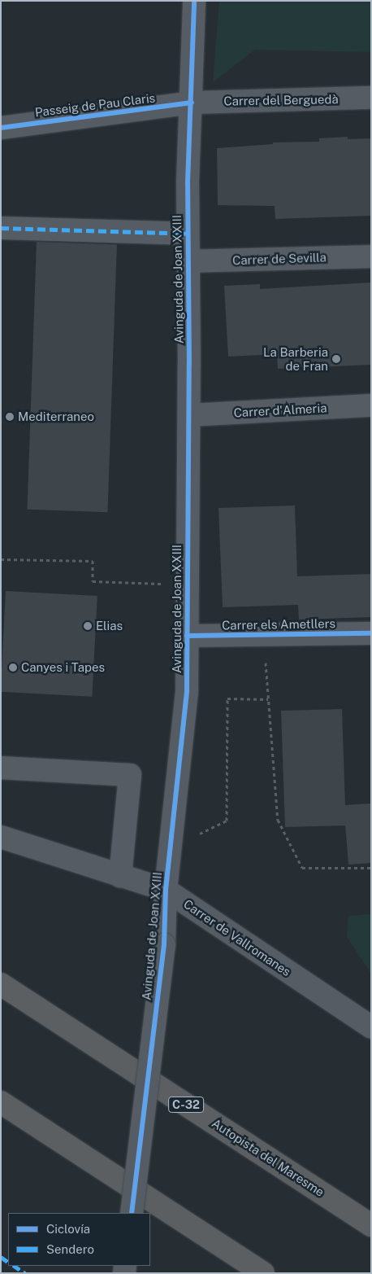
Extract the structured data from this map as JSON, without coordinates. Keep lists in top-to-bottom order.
{
  "streets": {
    "highway": ["C-32", "Autopista del Maresme"],
    "street": [
      "Carrer del Berguedà",
      "Passeig de Pau Claris",
      "Carrer de Sevilla",
      "Avinguda de Joan XXIII",
      "Carrer d'Almeria",
      "Carrer els Ametllers",
      "Carrer de Vallromanes"
    ]
  },
  "crossings": [
    ["Carrer del Berguedà", "Passeig de Pau Claris"],
    ["Carrer del Berguedà", "Avinguda de Joan XXIII"],
    ["Passeig de Pau Claris", "Avinguda de Joan XXIII"],
    ["Carrer de Sevilla", "Avinguda de Joan XXIII"],
    ["Avinguda de Joan XXIII", "Carrer d'Almeria"],
    ["Avinguda de Joan XXIII", "Carrer els Ametllers"],
    ["Avinguda de Joan XXIII", "Carrer de Vallromanes"]
  ],
  "places": [
    "La Barberia de Fran",
    "Mediterraneo",
    "Elias",
    "Canyes i Tapes"
  ],
  "legend": ["Ciclovía", "Sendero"]
}
